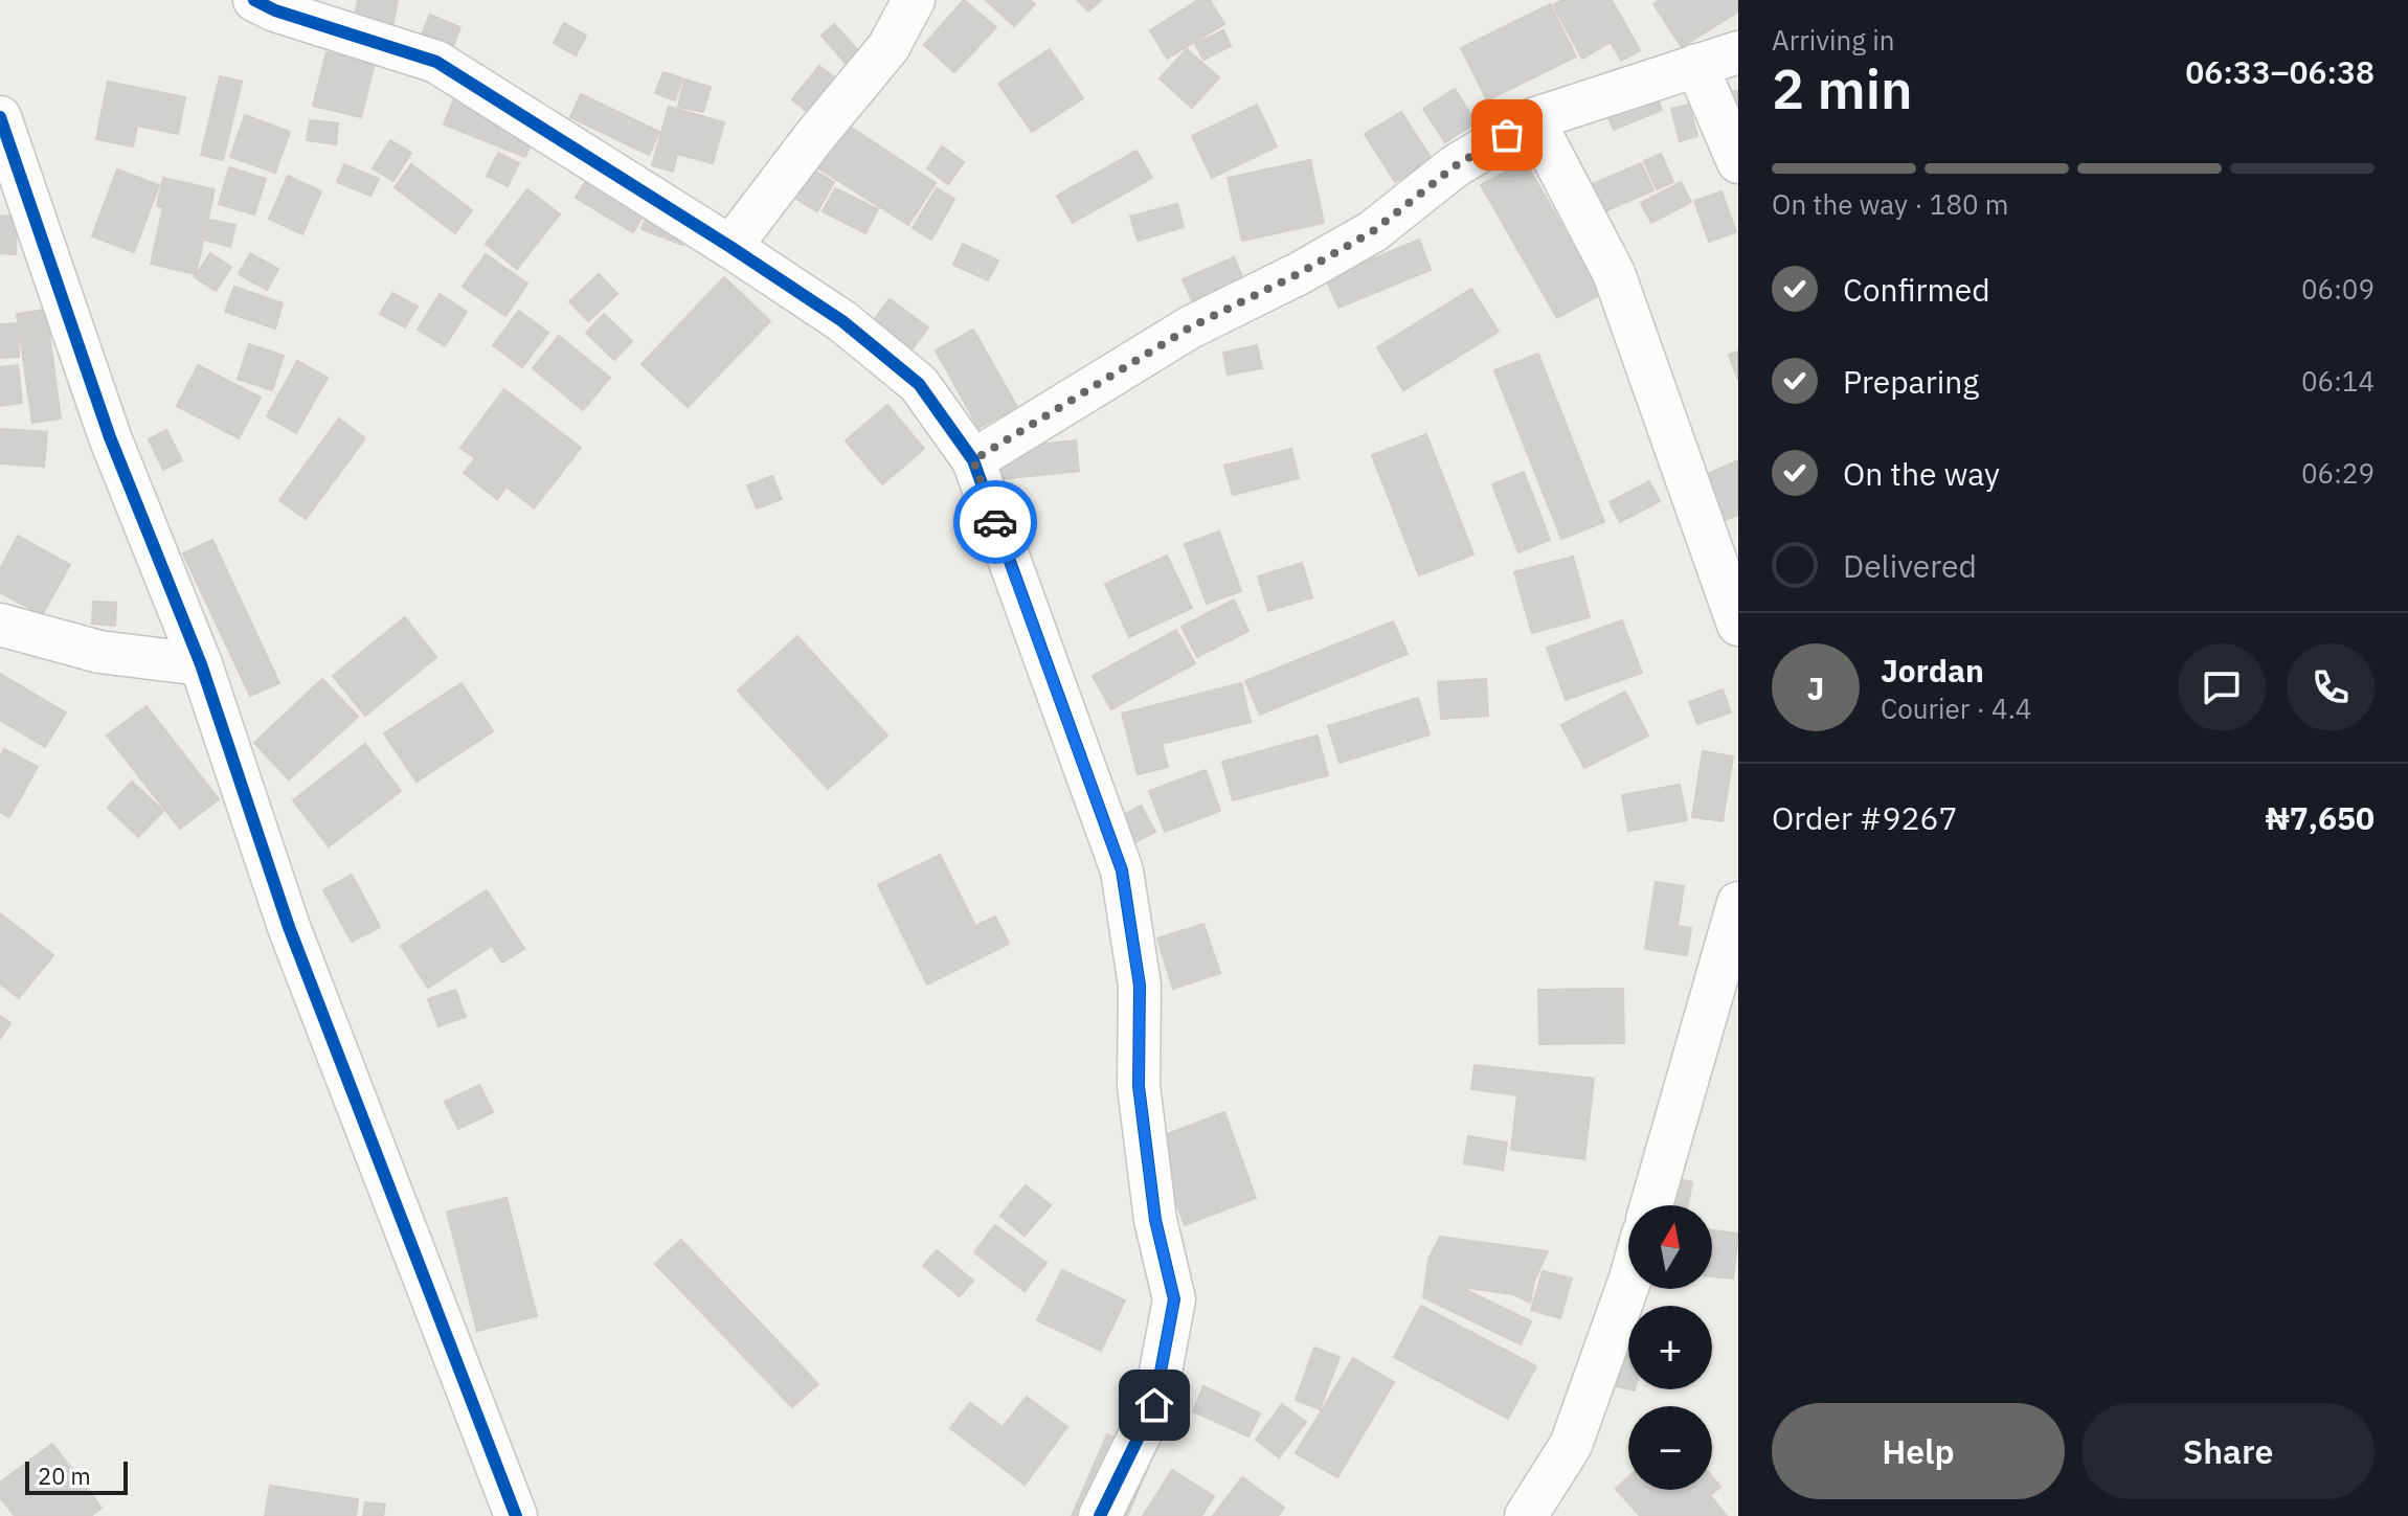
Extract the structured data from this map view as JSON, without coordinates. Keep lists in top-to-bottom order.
{
  "scale_bar": "20 m",
  "north": "top",
  "page": {
    "heading": ["2 min", "Arriving in", "06:33–06:38"],
    "panel": [
      "Jordan",
      "Courier · 4.4",
      "Order #9267",
      "₦7,650"
    ],
    "bar": "On the way · 180 m",
    "list": [
      ["Confirmed", "06:09"],
      ["Preparing", "06:14"],
      ["On the way", "06:29"],
      "Delivered"
    ],
    "round": "J",
    "map_buttons": ["+", "−"],
    "buttons": ["Help", "Share"],
    "scale": "20 m"
  }
}
